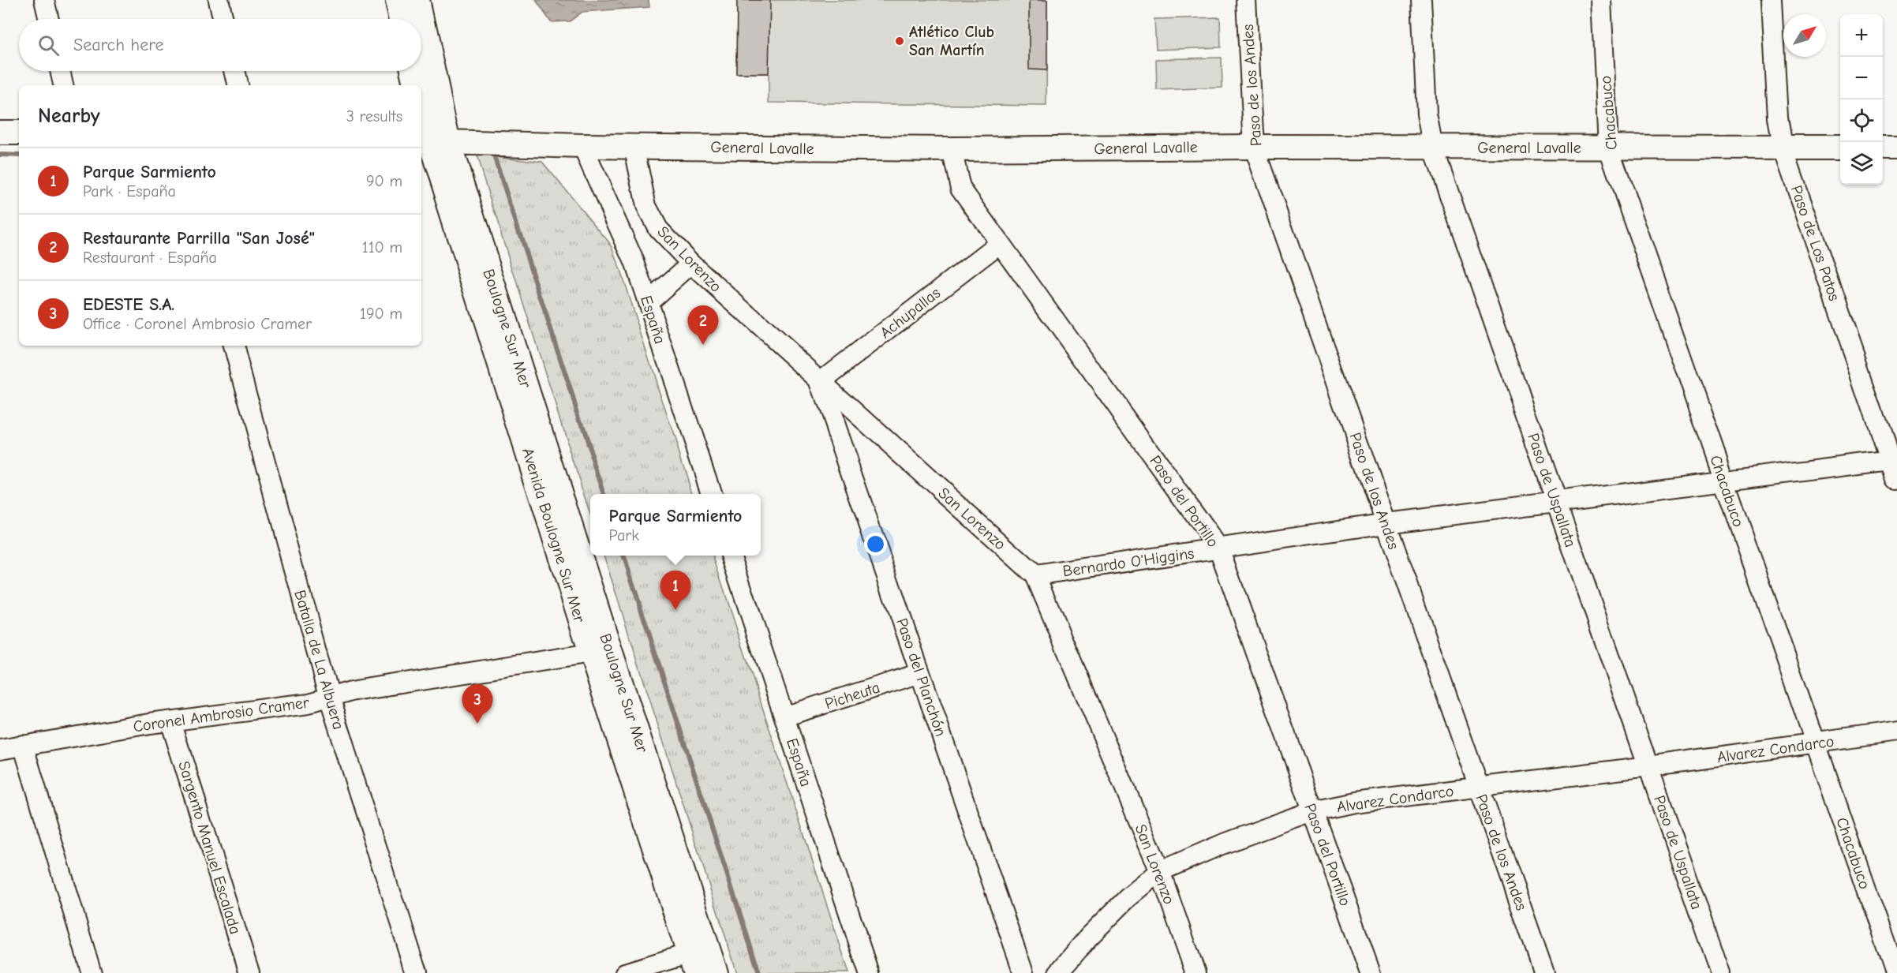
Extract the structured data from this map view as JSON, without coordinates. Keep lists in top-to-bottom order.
{
  "streets": {
    "main road": ["General Lavalle", "Boulogne Sur Mer"],
    "street": [
      "Paso de los Andes",
      "Chacabuco",
      "Paso de Los Patos",
      "San Lorenzo",
      "Achupallas",
      "España",
      "Paso de Uspallata",
      "Paso del Portillo",
      "Bernardo O'Higgins",
      "Batalla de La Albuera",
      "Paso del Planchón",
      "Picheuta",
      "Coronel Ambrosio Cramer",
      "Alvarez Condarco",
      "Sargento Manuel Escalada"
    ]
  },
  "crossings": [
    ["Paso de los Andes", "General Lavalle"],
    ["Paso de los Andes", "Bernardo O'Higgins"],
    ["Paso de los Andes", "Alvarez Condarco"],
    ["Chacabuco", "General Lavalle"],
    ["Chacabuco", "Bernardo O'Higgins"],
    ["Chacabuco", "Alvarez Condarco"],
    ["General Lavalle", "Paso de Los Patos"],
    ["General Lavalle", "San Lorenzo"],
    ["General Lavalle", "España"],
    ["General Lavalle", "Boulogne Sur Mer"],
    ["General Lavalle", "Paso de Uspallata"],
    ["General Lavalle", "Paso del Portillo"],
    ["Paso de Los Patos", "Bernardo O'Higgins"],
    ["San Lorenzo", "Achupallas"],
    ["San Lorenzo", "Bernardo O'Higgins"],
    ["San Lorenzo", "Paso del Planchón"],
    ["San Lorenzo", "Alvarez Condarco"],
    ["Achupallas", "Paso del Portillo"],
    ["Achupallas", "Paso del Planchón"],
    ["España", "Picheuta"],
    ["Boulogne Sur Mer", "Coronel Ambrosio Cramer"],
    ["Paso de Uspallata", "Bernardo O'Higgins"],
    ["Paso de Uspallata", "Alvarez Condarco"],
    ["Paso del Portillo", "Bernardo O'Higgins"],
    ["Paso del Portillo", "Alvarez Condarco"],
    ["Batalla de La Albuera", "Coronel Ambrosio Cramer"],
    ["Paso del Planchón", "Picheuta"],
    ["Coronel Ambrosio Cramer", "Sargento Manuel Escalada"]
  ],
  "places": ["Atlético Club San Martín"],
  "north": "top right",
  "page": {
    "map_buttons": ["+", "−"],
    "search": "Search here",
    "heading": ["Nearby", "3 results"],
    "list": [
      {
        "mark": "1",
        "name": "Parque Sarmiento",
        "note": "Park · España",
        "value": "90 m"
      },
      {
        "mark": "2",
        "name": "Restaurante Parrilla \"San José\"",
        "note": "Restaurant · España",
        "value": "110 m"
      },
      {
        "mark": "3",
        "name": "EDESTE S.A.",
        "note": "Office · Coronel Ambrosio Cramer",
        "value": "190 m"
      }
    ],
    "pins": ["2", "1", "3"],
    "popup": ["Parque Sarmiento", "Park"]
  }
}
